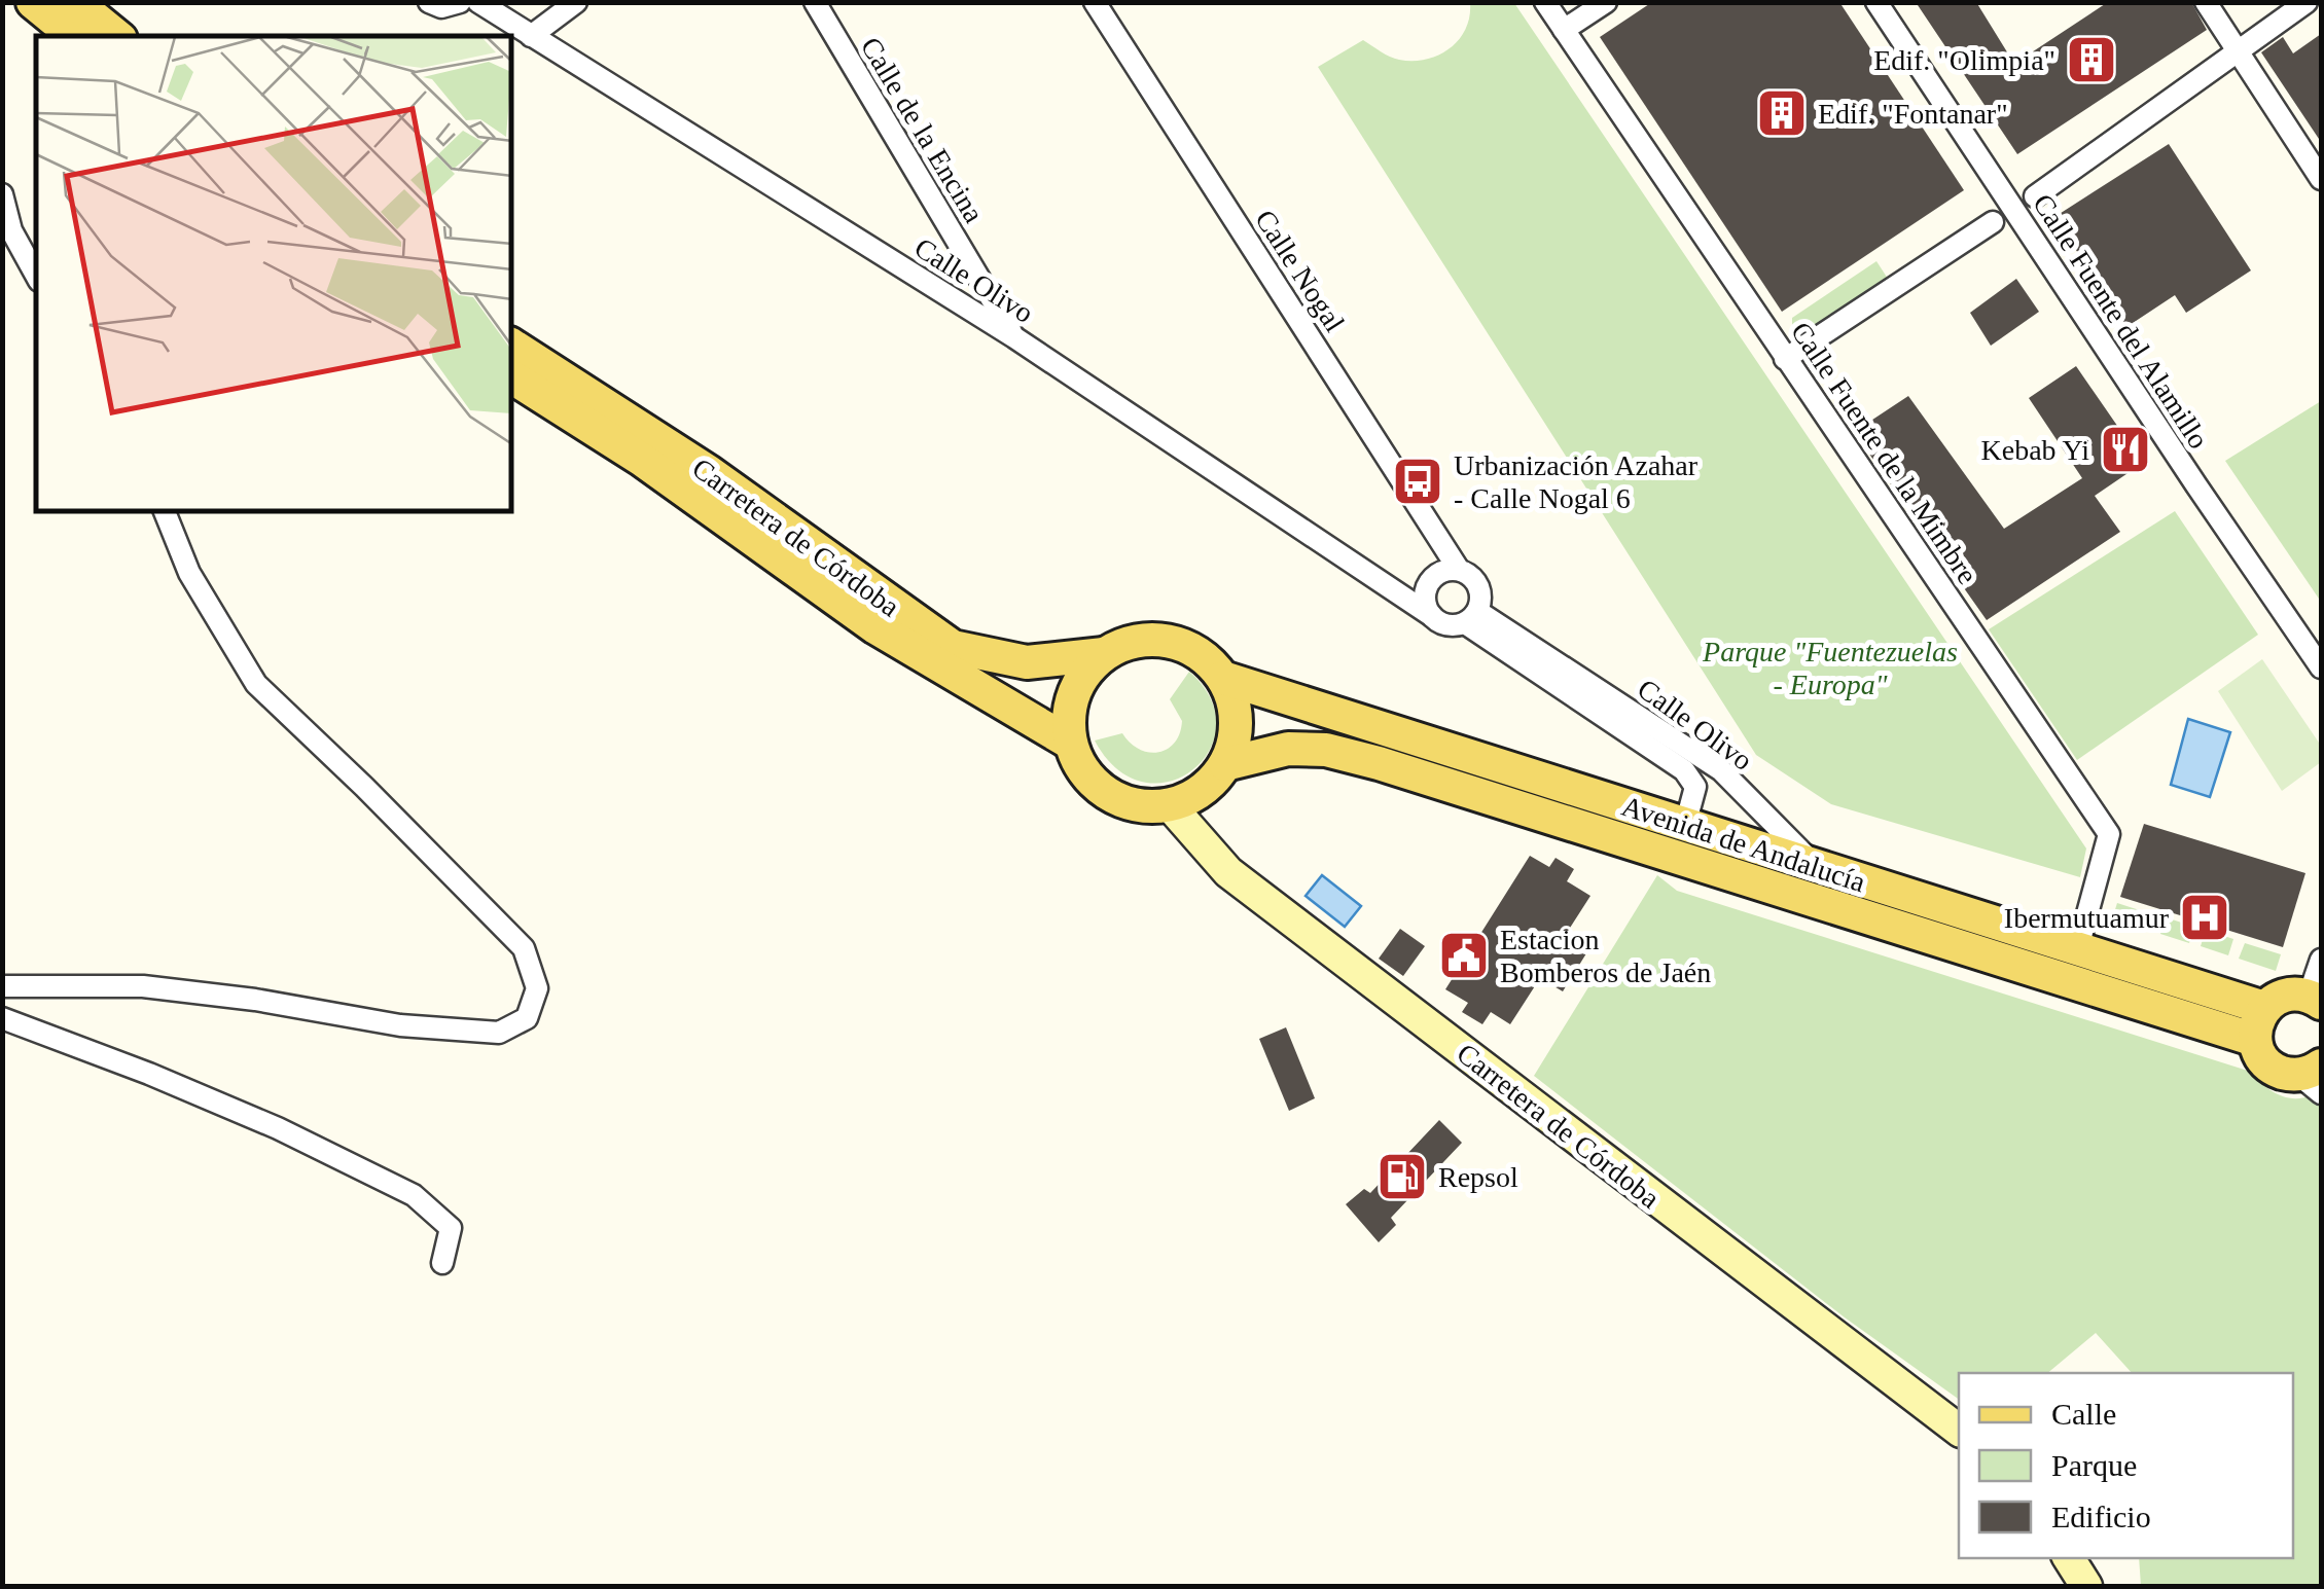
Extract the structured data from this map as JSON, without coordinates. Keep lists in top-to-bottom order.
{
  "streets": {
    "main road": ["Carretera de Córdoba", "Avenida de Andalucía"],
    "street": [
      "Calle de la Encina",
      "Calle Nogal",
      "Calle Olivo",
      "Calle Fuente del Alamillo",
      "Calle Fuente de la Mimbre"
    ]
  },
  "crossings": [
    ["Calle de la Encina", "Calle Olivo"],
    ["Calle Nogal", "Calle Olivo"],
    ["Calle Olivo", "Avenida de Andalucía"],
    ["Calle Fuente de la Mimbre", "Avenida de Andalucía"],
    ["Carretera de Córdoba", "Avenida de Andalucía"]
  ],
  "parks": ["Parque \"Fuentezuelas - Europa\""],
  "places": {
    "building": ["Edif. \"Olimpia\"", "Edif. \"Fontanar\""],
    "restaurant": ["Kebab Yi"],
    "bus stop": ["Urbanización Azahar - Calle Nogal 6"],
    "hospital": ["Ibermutuamur"],
    "public building": ["Estacion Bomberos de Jaén"],
    "fuel station": ["Repsol"]
  },
  "legend": ["Calle", "Parque", "Edificio"]
}
